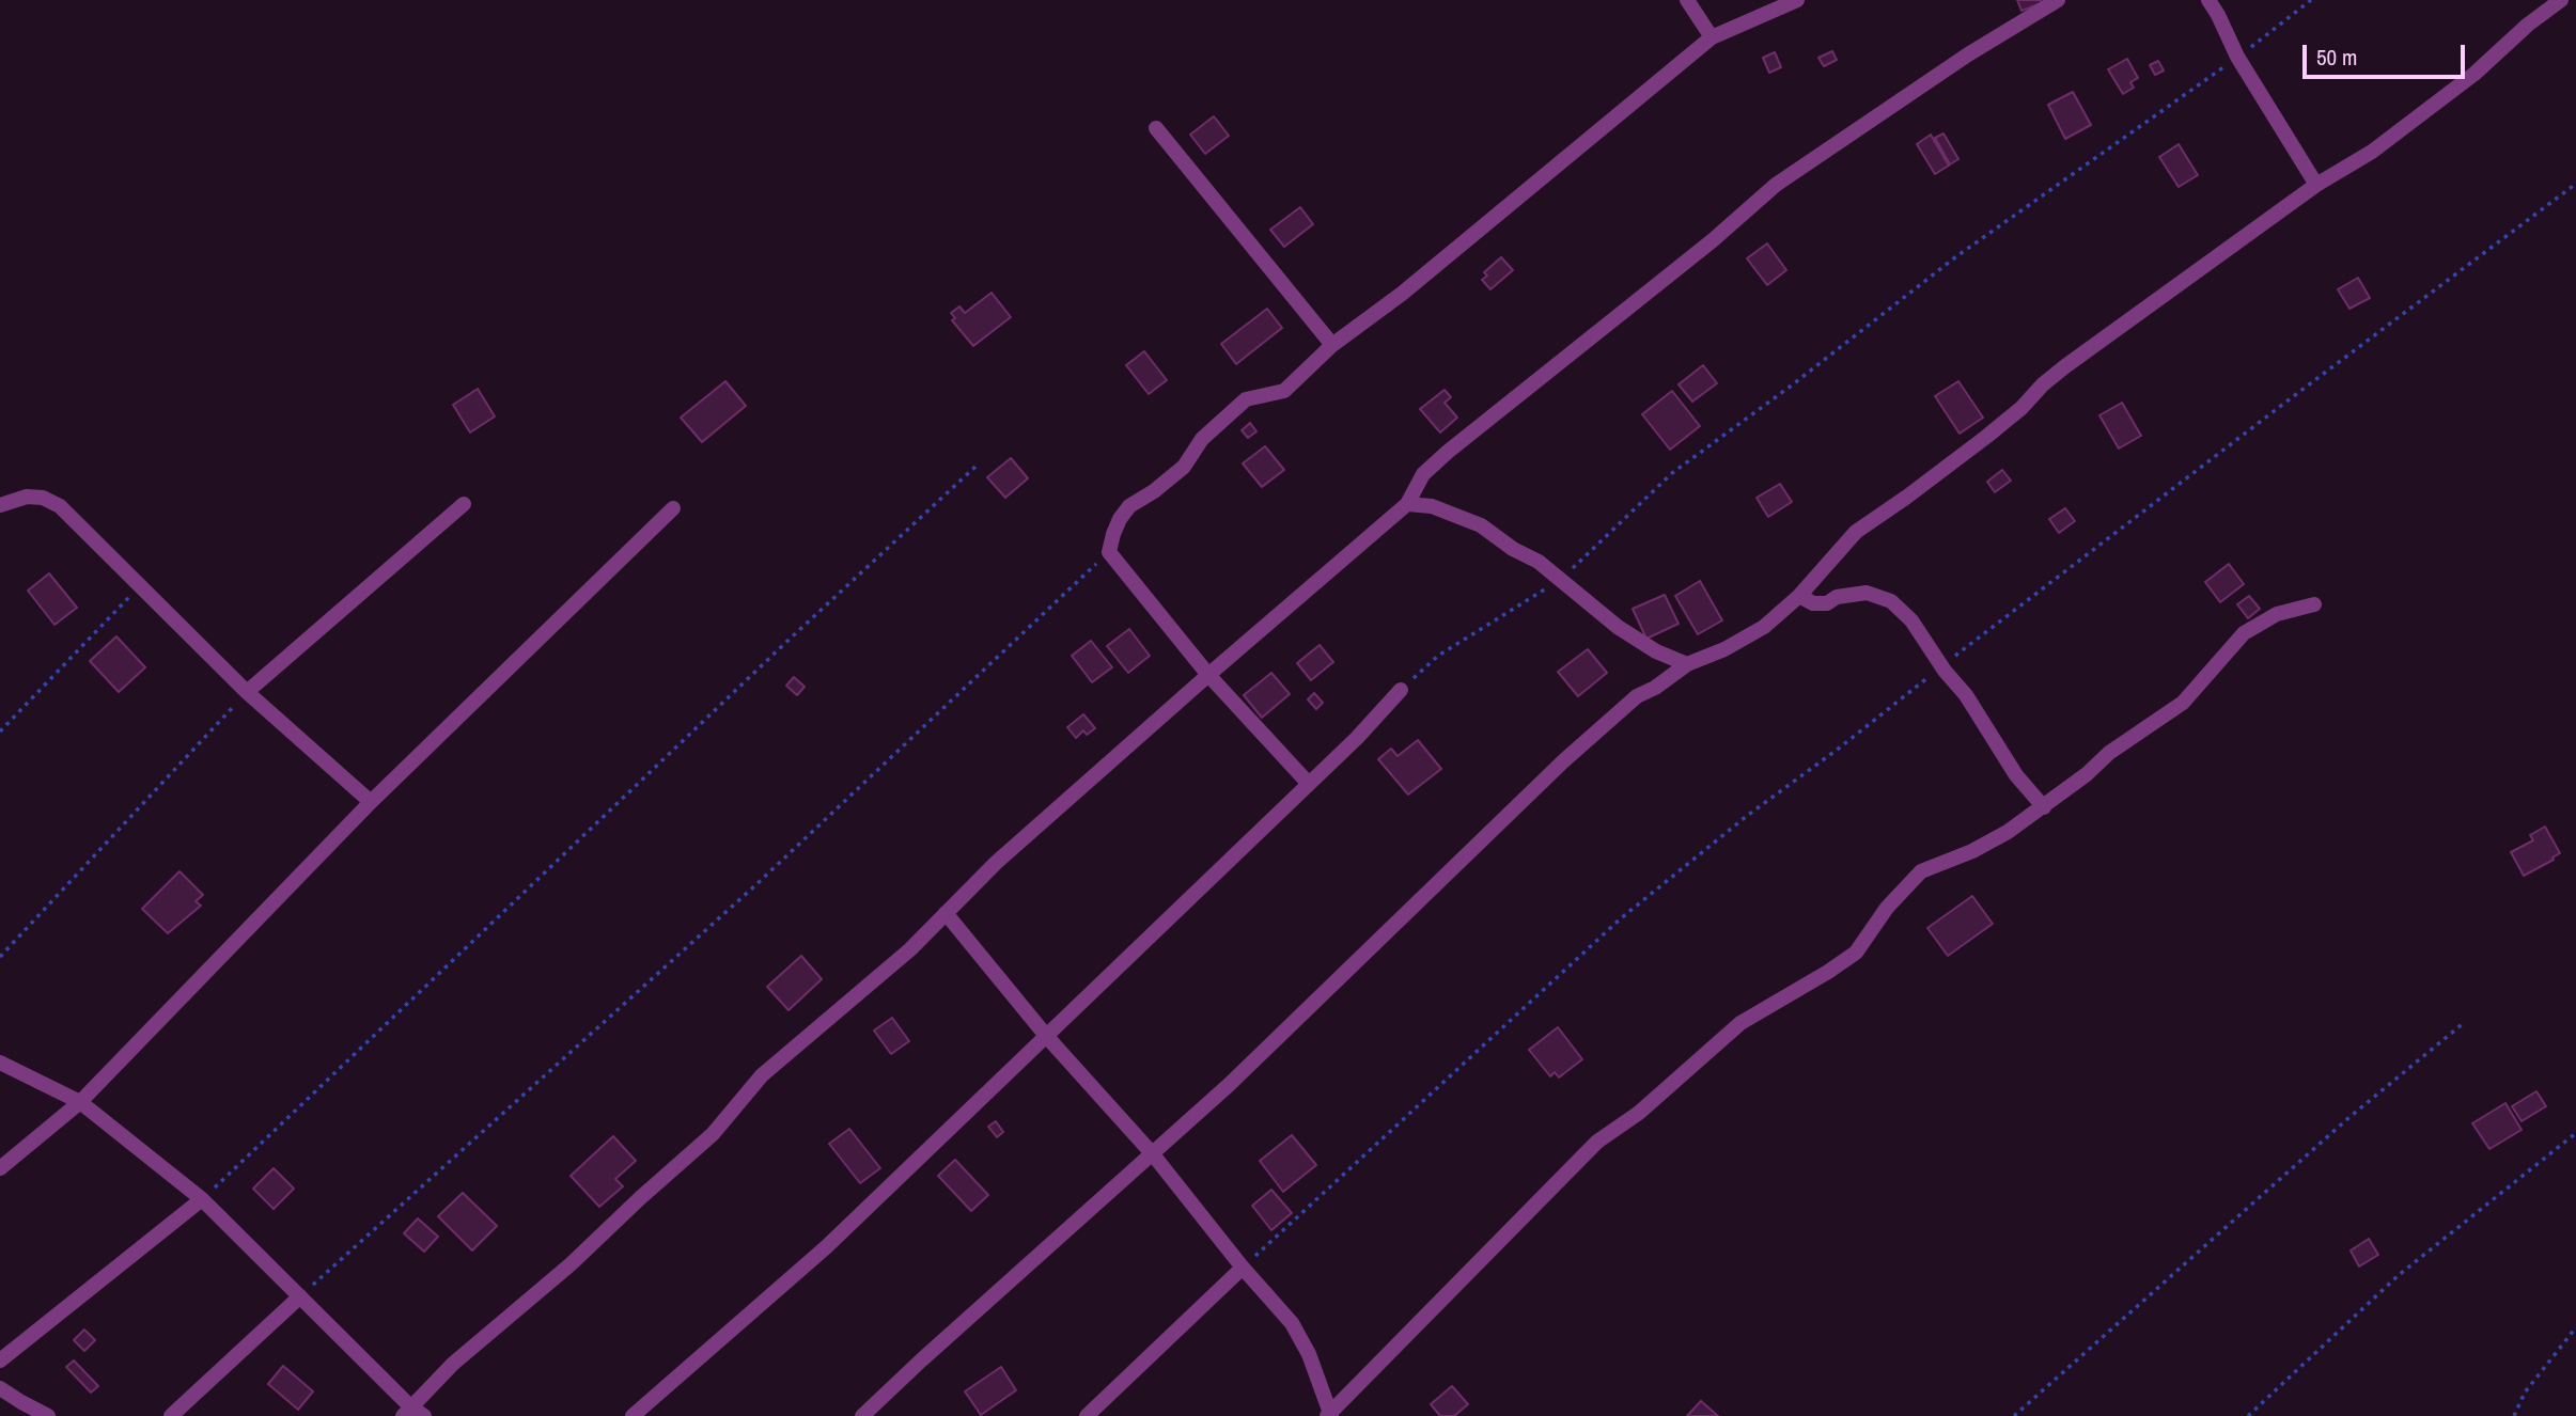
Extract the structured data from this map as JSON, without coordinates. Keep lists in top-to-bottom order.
{
  "scale_bar": "50 m"
}
